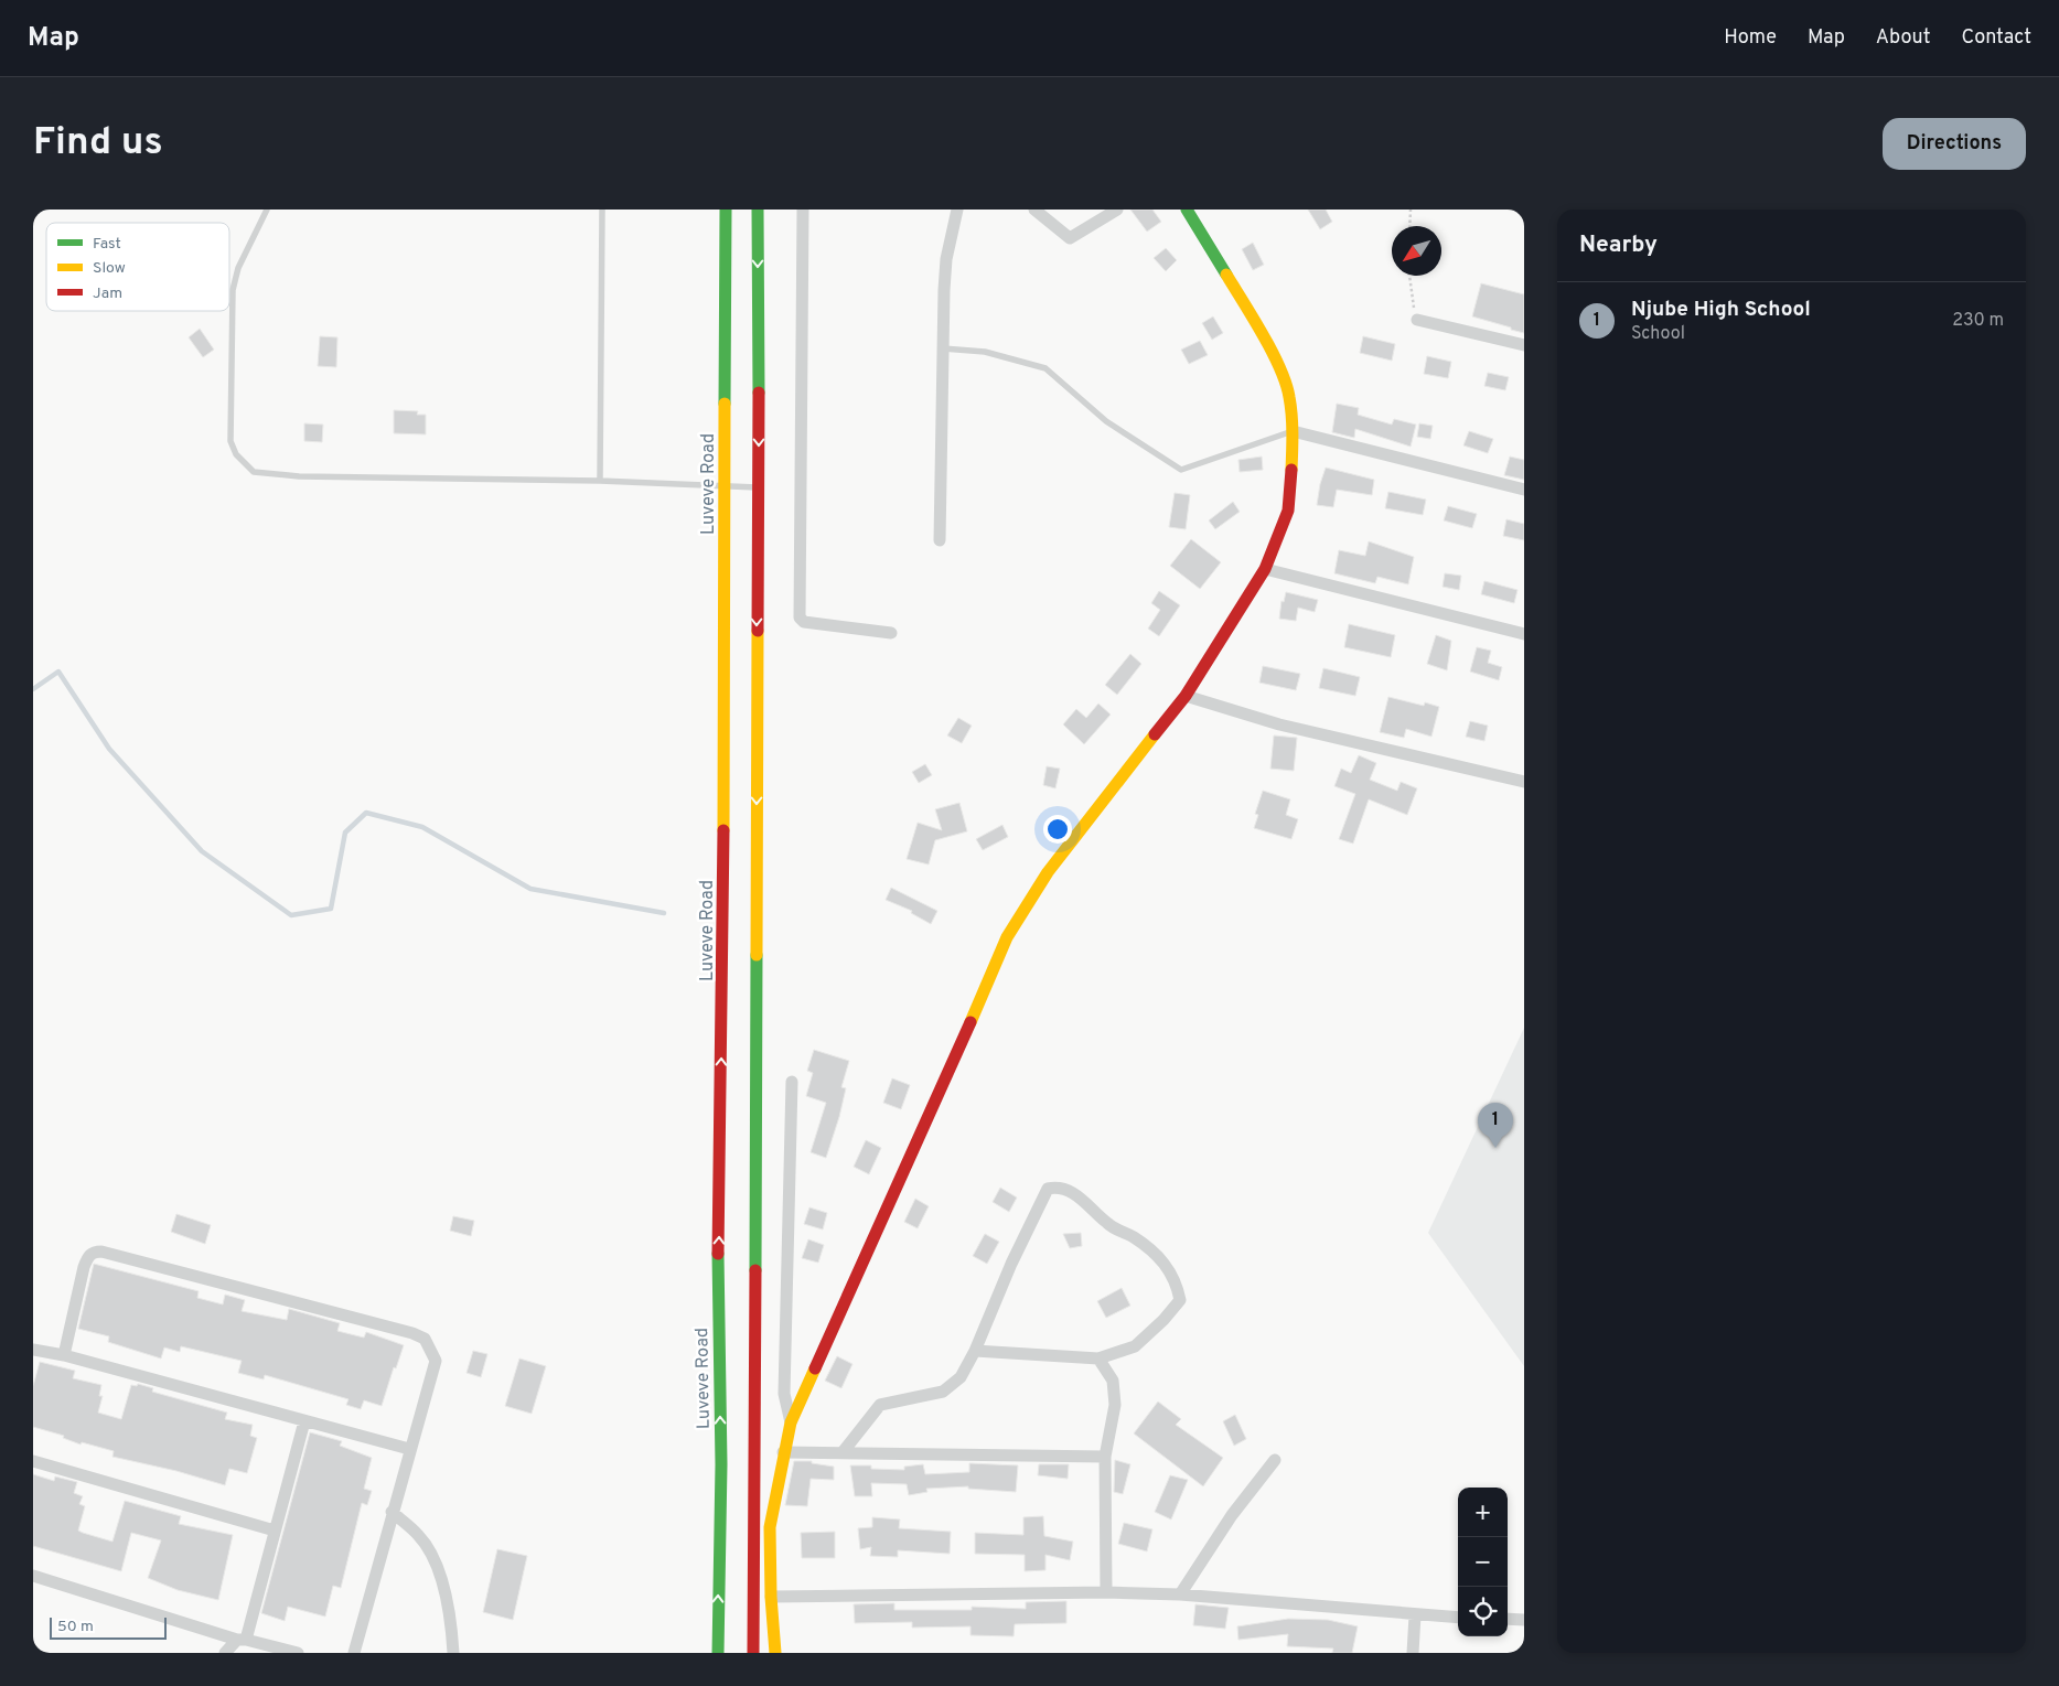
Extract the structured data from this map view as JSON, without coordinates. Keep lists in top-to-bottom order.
{
  "streets": {
    "street": ["Luveve Road"]
  },
  "legend": ["Fast", "Slow", "Jam"],
  "scale_bar": "50 m",
  "north": "bottom left",
  "page": {
    "header": "Map",
    "nav": [
      "Home",
      "Map",
      "About",
      "Contact"
    ],
    "buttons": "Directions",
    "title": "Find us",
    "heading": "Nearby",
    "list": [
      {
        "mark": "1",
        "name": "Njube High School",
        "note": "School",
        "value": "230 m"
      }
    ],
    "pins": "1",
    "map_buttons": ["+", "−"],
    "scale": "50 m"
  }
}
